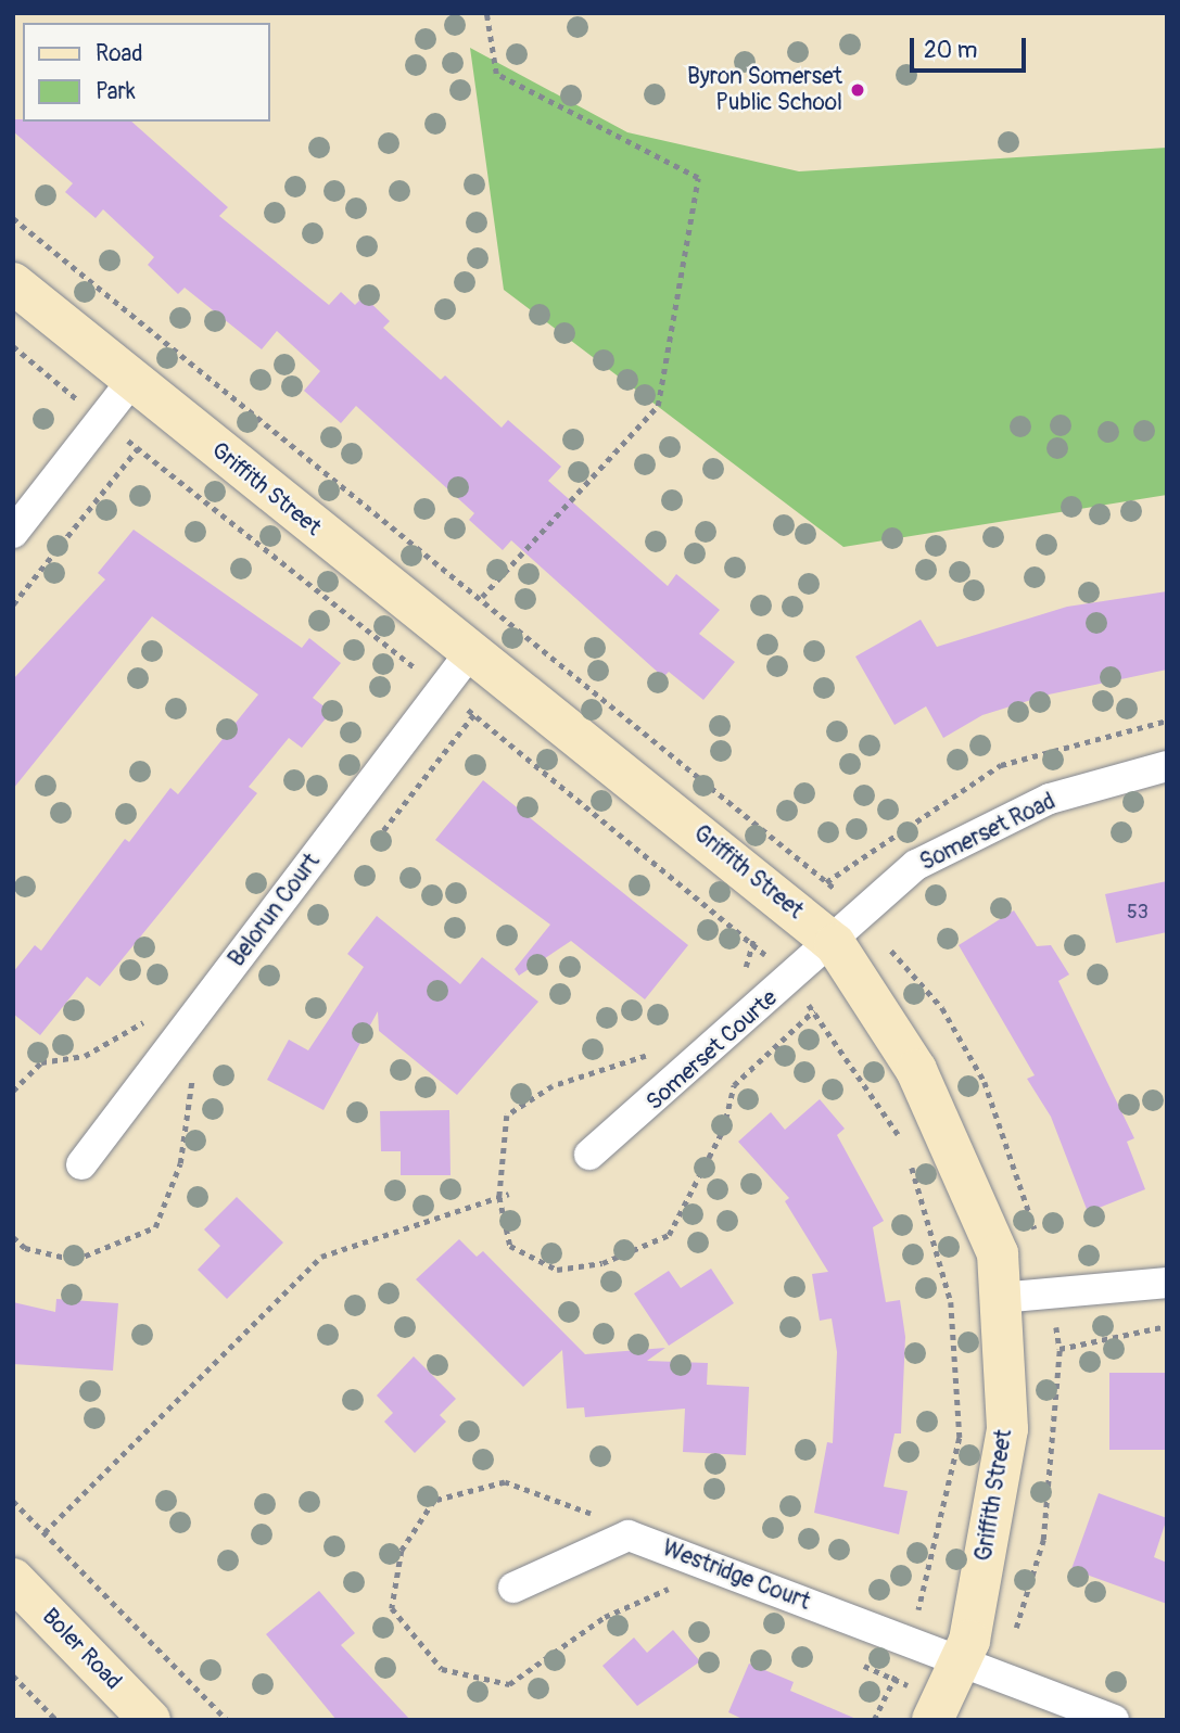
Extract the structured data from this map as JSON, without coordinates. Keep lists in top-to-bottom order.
{
  "streets": {
    "street": [
      "Griffith Street",
      "Somerset Road",
      "Belorun Court",
      "Somerset Courte",
      "Westridge Court",
      "Boler Road"
    ]
  },
  "crossings": [
    ["Griffith Street", "Somerset Road"],
    ["Griffith Street", "Belorun Court"],
    ["Griffith Street", "Somerset Courte"],
    ["Griffith Street", "Westridge Court"],
    ["Somerset Road", "Somerset Courte"]
  ],
  "places": ["Byron Somerset Public School"],
  "house_numbers": ["53"],
  "legend": ["Road", "Park"],
  "scale_bar": "20 m"
}
